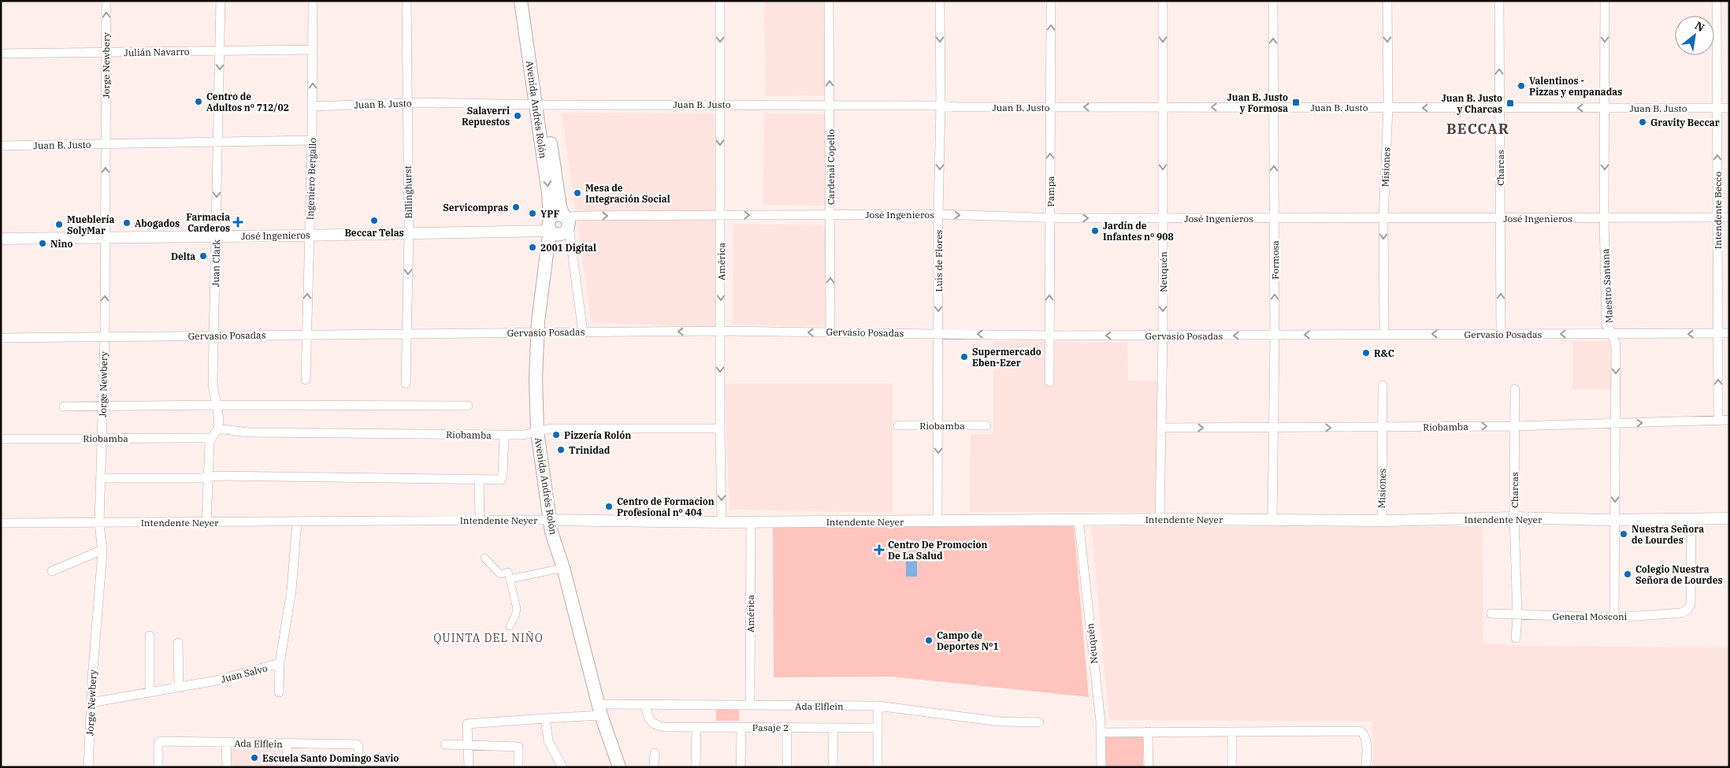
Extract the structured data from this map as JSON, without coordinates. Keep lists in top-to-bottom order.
{
  "streets": {
    "main road": ["Avenida Andrés Rolón"],
    "street": [
      "Julián Navarro",
      "Jorge Newbery",
      "Juan B. Justo",
      "Cardenal Copello",
      "Misiones",
      "Charcas",
      "Ingeniero Bergallo",
      "Pampa",
      "Billinghurst",
      "Intendente Becco",
      "José Ingenieros",
      "Formosa",
      "Luis de Flores",
      "América",
      "Juan Clark",
      "Neuquén",
      "Maestro Santana",
      "Gervasio Posadas",
      "Riobamba",
      "Intendente Neyer",
      "General Mosconi",
      "Juan Salvo",
      "Ada Elflein",
      "Pasaje 2"
    ]
  },
  "crossings": [
    ["Julián Navarro", "Jorge Newbery"],
    ["Julián Navarro", "Ingeniero Bergallo"],
    ["Julián Navarro", "Juan Clark"],
    ["Jorge Newbery", "Juan B. Justo"],
    ["Jorge Newbery", "José Ingenieros"],
    ["Jorge Newbery", "Gervasio Posadas"],
    ["Jorge Newbery", "Riobamba"],
    ["Jorge Newbery", "Intendente Neyer"],
    ["Jorge Newbery", "Juan Salvo"],
    ["Juan B. Justo", "Avenida Andrés Rolón"],
    ["Juan B. Justo", "Cardenal Copello"],
    ["Juan B. Justo", "Misiones"],
    ["Juan B. Justo", "Charcas"],
    ["Juan B. Justo", "Ingeniero Bergallo"],
    ["Juan B. Justo", "Pampa"],
    ["Juan B. Justo", "Billinghurst"],
    ["Juan B. Justo", "Intendente Becco"],
    ["Juan B. Justo", "Formosa"],
    ["Juan B. Justo", "Luis de Flores"],
    ["Juan B. Justo", "América"],
    ["Juan B. Justo", "Juan Clark"],
    ["Juan B. Justo", "Neuquén"],
    ["Juan B. Justo", "Maestro Santana"],
    ["Avenida Andrés Rolón", "José Ingenieros"],
    ["Avenida Andrés Rolón", "Gervasio Posadas"],
    ["Avenida Andrés Rolón", "Riobamba"],
    ["Avenida Andrés Rolón", "Intendente Neyer"],
    ["Avenida Andrés Rolón", "Ada Elflein"],
    ["Cardenal Copello", "José Ingenieros"],
    ["Cardenal Copello", "Gervasio Posadas"],
    ["Misiones", "José Ingenieros"],
    ["Misiones", "Gervasio Posadas"],
    ["Misiones", "Riobamba"],
    ["Misiones", "Intendente Neyer"],
    ["Charcas", "José Ingenieros"],
    ["Charcas", "Gervasio Posadas"],
    ["Charcas", "Riobamba"],
    ["Charcas", "Intendente Neyer"],
    ["Charcas", "General Mosconi"],
    ["Ingeniero Bergallo", "José Ingenieros"],
    ["Ingeniero Bergallo", "Gervasio Posadas"],
    ["Pampa", "José Ingenieros"],
    ["Pampa", "Gervasio Posadas"],
    ["Billinghurst", "José Ingenieros"],
    ["Billinghurst", "Gervasio Posadas"],
    ["Intendente Becco", "José Ingenieros"],
    ["Intendente Becco", "Gervasio Posadas"],
    ["Intendente Becco", "Riobamba"],
    ["José Ingenieros", "Formosa"],
    ["José Ingenieros", "Luis de Flores"],
    ["José Ingenieros", "América"],
    ["José Ingenieros", "Juan Clark"],
    ["José Ingenieros", "Neuquén"],
    ["José Ingenieros", "Maestro Santana"],
    ["Formosa", "Gervasio Posadas"],
    ["Formosa", "Riobamba"],
    ["Formosa", "Intendente Neyer"],
    ["Luis de Flores", "Gervasio Posadas"],
    ["Luis de Flores", "Riobamba"],
    ["Luis de Flores", "Intendente Neyer"],
    ["América", "Gervasio Posadas"],
    ["América", "Riobamba"],
    ["América", "Intendente Neyer"],
    ["América", "Ada Elflein"],
    ["Juan Clark", "Gervasio Posadas"],
    ["Juan Clark", "Riobamba"],
    ["Neuquén", "Gervasio Posadas"],
    ["Neuquén", "Riobamba"],
    ["Neuquén", "Intendente Neyer"],
    ["Maestro Santana", "Gervasio Posadas"],
    ["Maestro Santana", "Riobamba"],
    ["Maestro Santana", "Intendente Neyer"],
    ["Maestro Santana", "General Mosconi"],
    ["Intendente Neyer", "General Mosconi"],
    ["Intendente Neyer", "Juan Salvo"],
    ["Ada Elflein", "Pasaje 2"]
  ],
  "one_way": [
    "Cardenal Copello",
    "Misiones",
    "Charcas",
    "Ingeniero Bergallo",
    "Pampa",
    "Intendente Becco",
    "Formosa",
    "Luis de Flores",
    "América",
    "Juan Clark",
    "Neuquén",
    "Maestro Santana",
    "Gervasio Posadas"
  ],
  "districts": ["BECCAR", "QUINTA DEL NIÑO"],
  "places": {
    "other": [
      "Valentinos - Pizzas y empanadas",
      "Centro de Adultos nº 712/02",
      "Salaverri Repuestos",
      "Gravity Beccar",
      "Mesa de Integración Social",
      "Servicompras",
      "YPF",
      "Beccar Telas",
      "Abogados",
      "Mueblería SolyMar",
      "Jardín de Infantes nº 908",
      "Nino",
      "2001 Digital",
      "Delta",
      "R&C",
      "Supermercado Eben-Ezer",
      "Pizzería Rolón",
      "Trinidad",
      "Centro de Formacion Profesional nº 404",
      "Nuestra Señora de Lourdes",
      "Colegio Nuestra Señora de Lourdes",
      "Campo de Deportes Nº1",
      "Escuela Santo Domingo Savio"
    ],
    "transit": ["Juan B. Justo y Formosa", "Juan B. Justo y Charcas"],
    "health": ["Farmacia Carderos", "Centro De Promocion De La Salud"]
  },
  "north": "top right"
}
